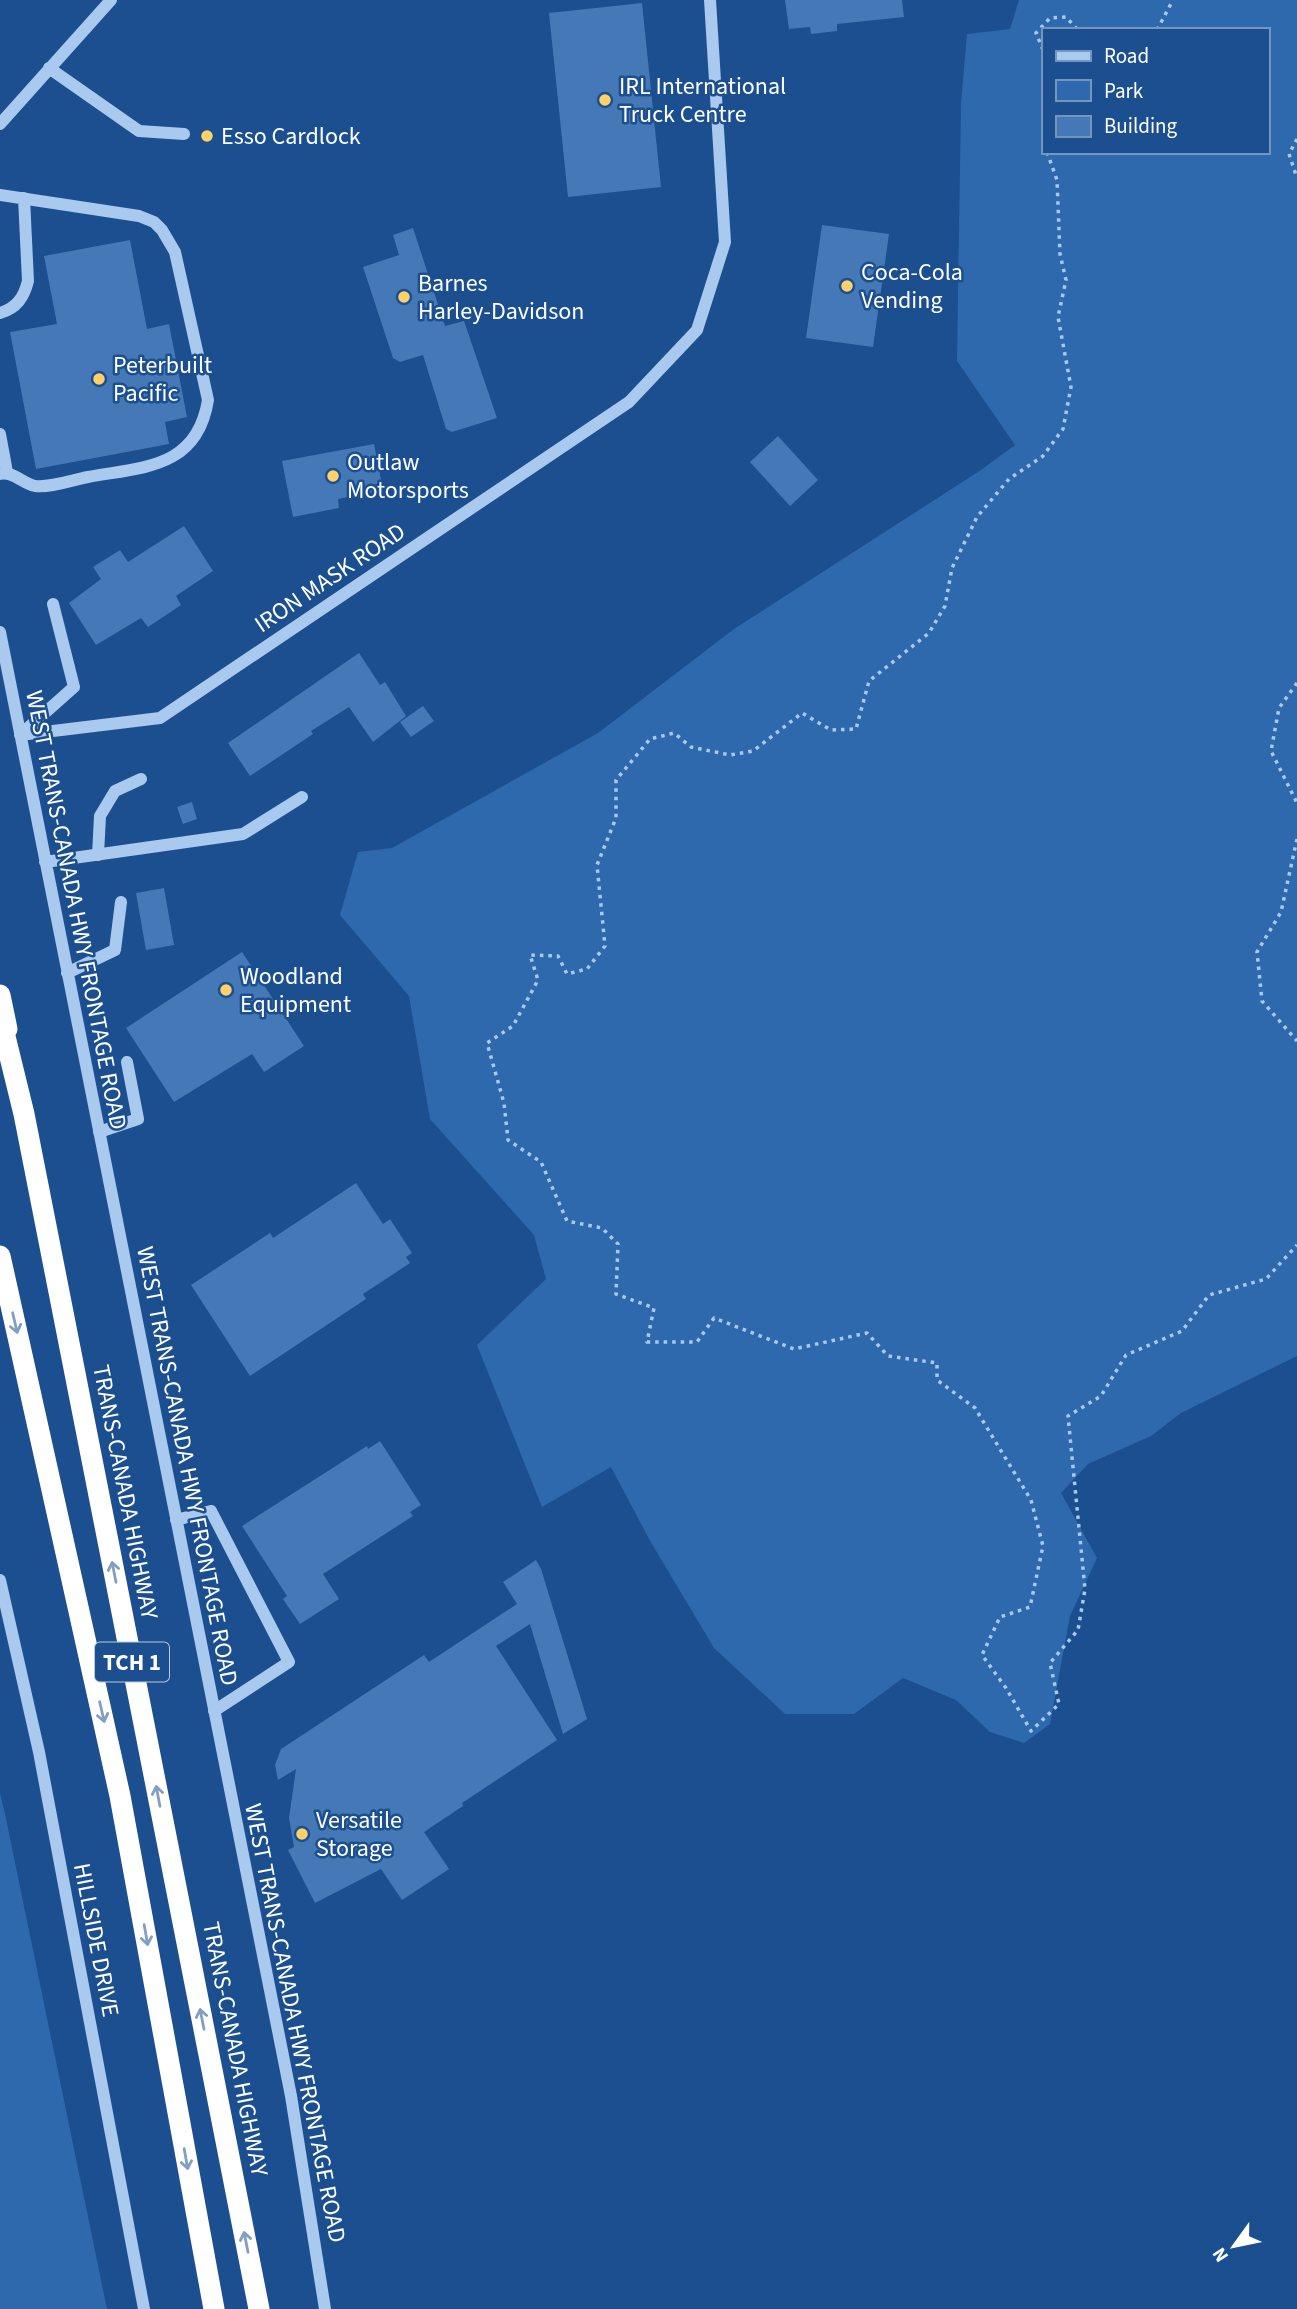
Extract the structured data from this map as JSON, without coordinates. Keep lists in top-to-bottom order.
{
  "streets": {
    "highway": ["TRANS-CANADA HIGHWAY", "TCH 1"],
    "street": ["IRON MASK ROAD", "WEST TRANS-CANADA HWY FRONTAGE ROAD", "HILLSIDE DRIVE"]
  },
  "crossings": [
    ["IRON MASK ROAD", "WEST TRANS-CANADA HWY FRONTAGE ROAD"]
  ],
  "places": [
    "IRL International Truck Centre",
    "Esso Cardlock",
    "Coca-Cola Vending",
    "Barnes Harley-Davidson",
    "Peterbuilt Pacific",
    "Outlaw Motorsports",
    "Woodland Equipment",
    "Versatile Storage"
  ],
  "legend": ["Road", "Park", "Building"],
  "north": "bottom left"
}
